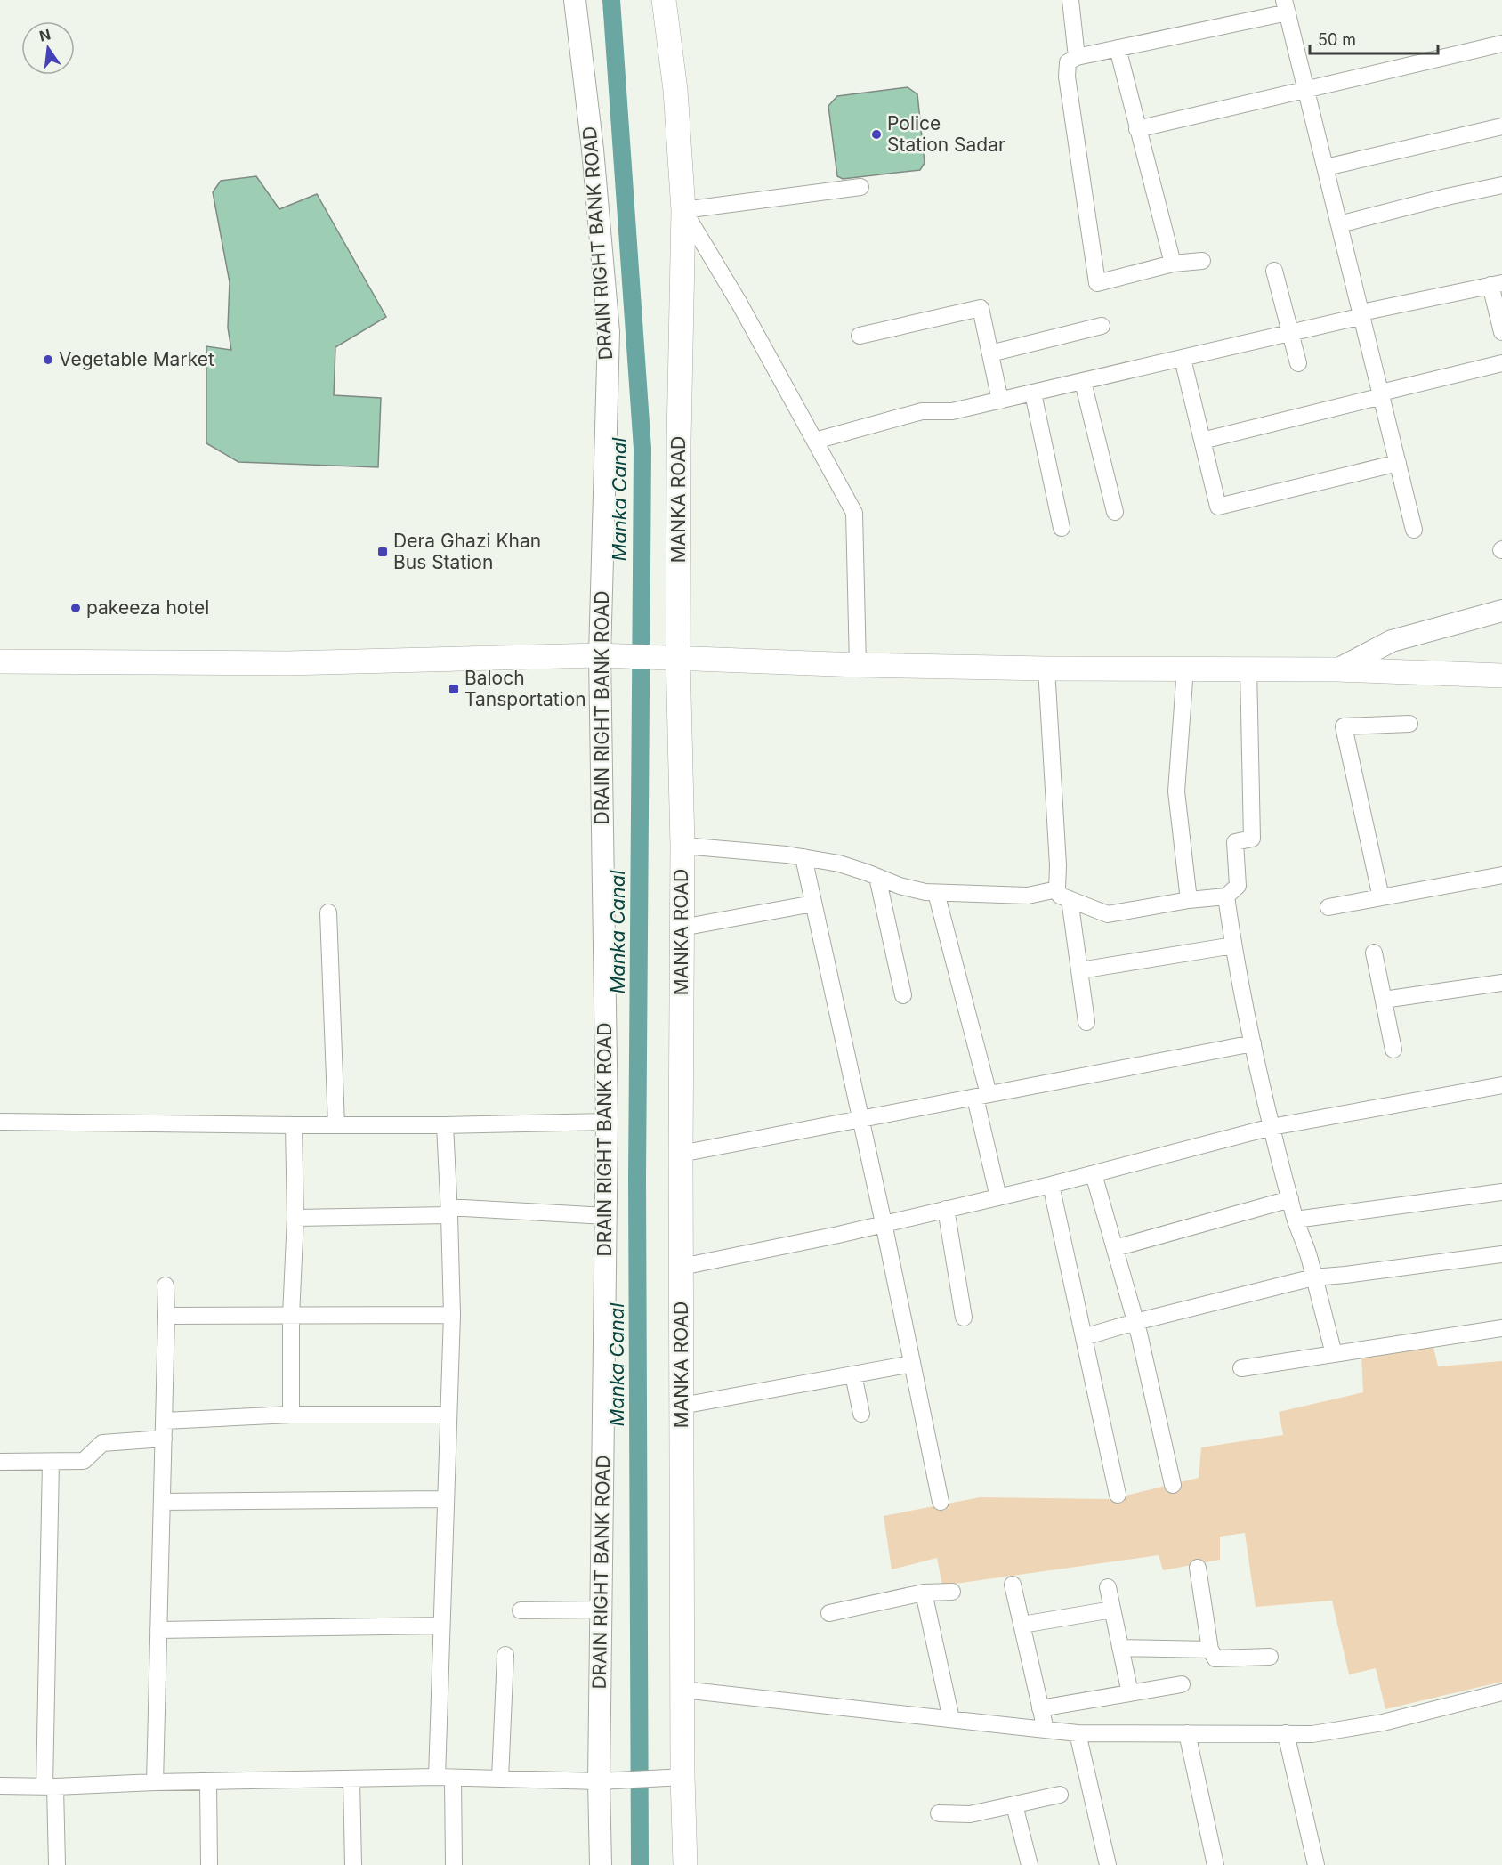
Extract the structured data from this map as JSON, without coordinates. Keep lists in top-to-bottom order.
{
  "streets": {
    "main road": ["MANKA ROAD"],
    "street": ["DRAIN RIGHT BANK ROAD"]
  },
  "water": ["Manka Canal"],
  "places": {
    "other": ["Police Station Sadar", "Vegetable Market", "pakeeza hotel"],
    "transit": ["Dera Ghazi Khan Bus Station", "Baloch Tansportation"]
  },
  "scale_bar": "50 m",
  "north": "top"
}
